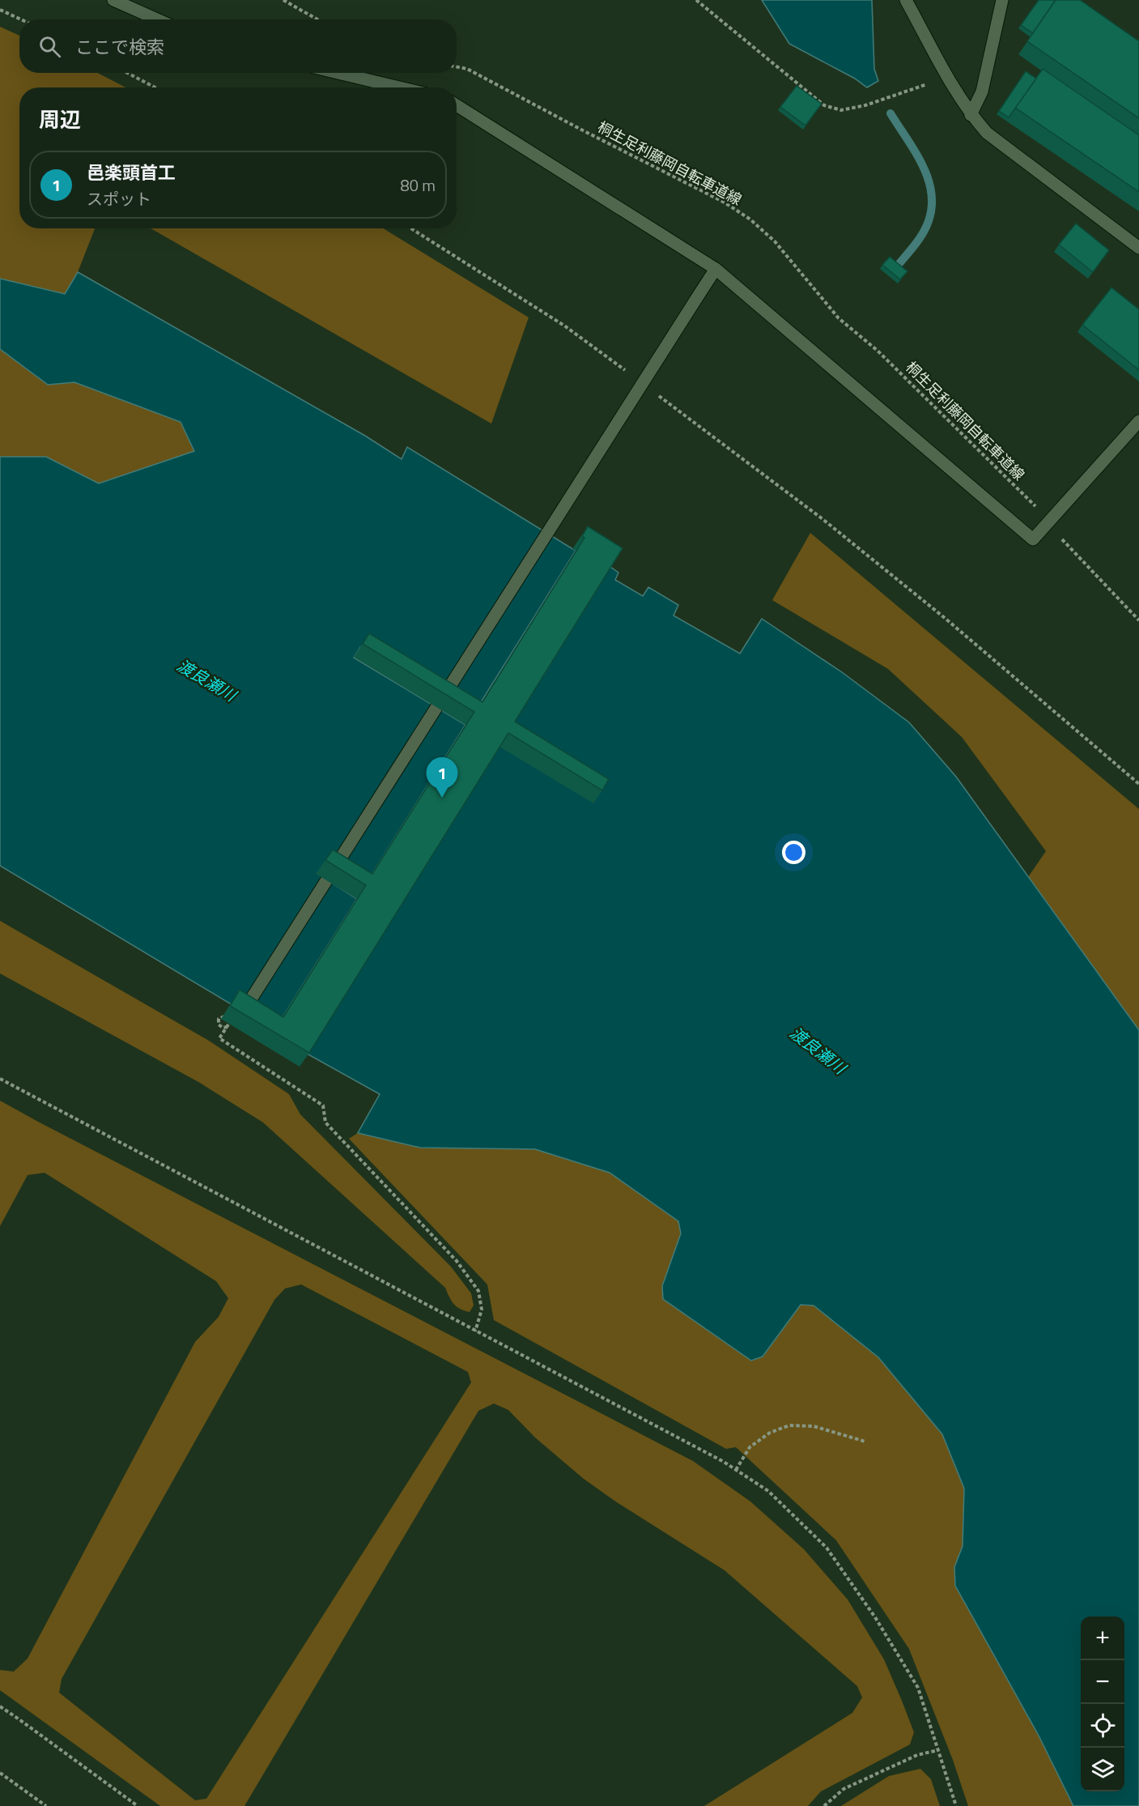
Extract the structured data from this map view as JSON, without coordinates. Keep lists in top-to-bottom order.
{
  "streets": {
    "path": ["桐生足利藤岡自転車道線"]
  },
  "water": ["渡良瀬川"],
  "page": {
    "search": "ここで検索",
    "heading": "周辺",
    "list": [
      {
        "mark": "1",
        "name": "邑楽頭首工",
        "note": "スポット",
        "value": "80 m"
      }
    ],
    "pins": "1",
    "map_buttons": ["+", "−"]
  }
}
